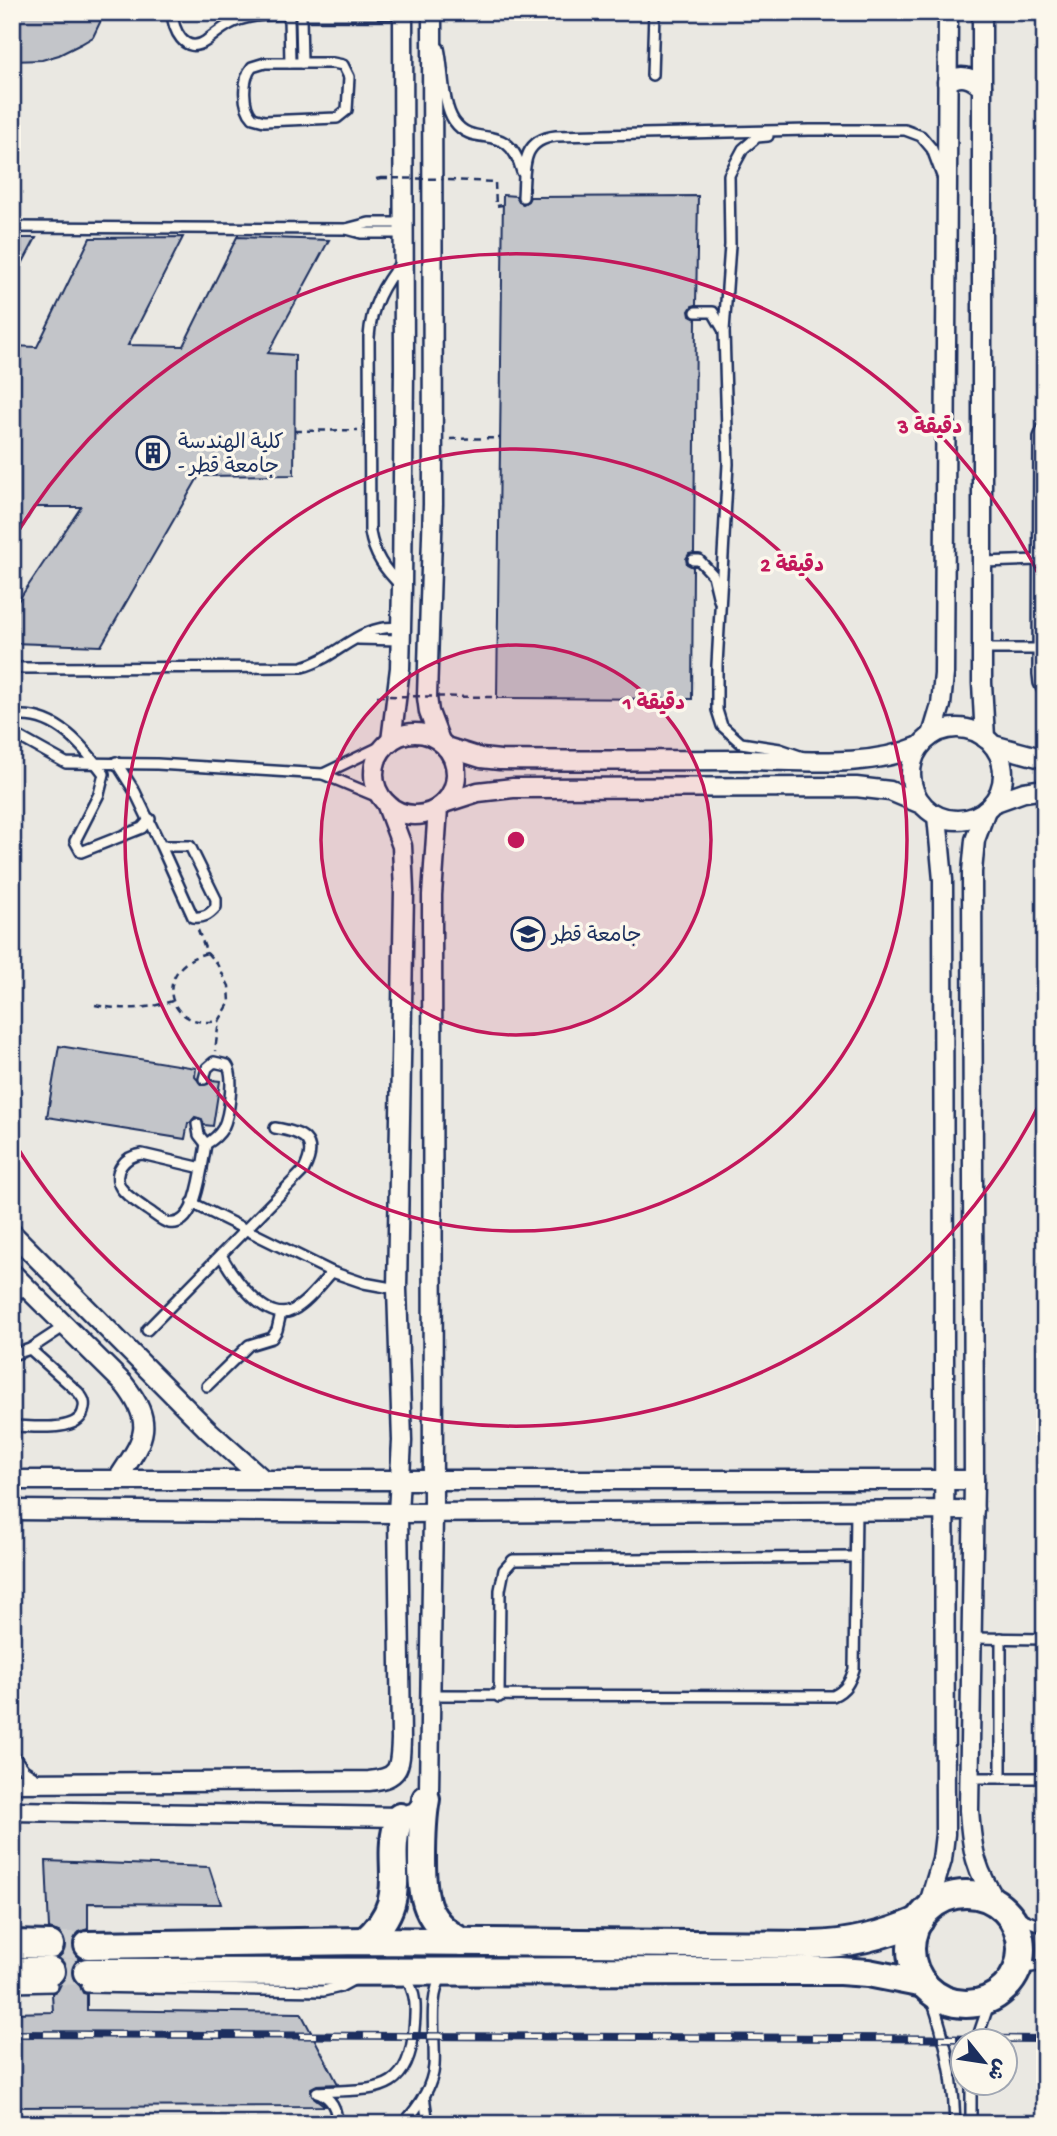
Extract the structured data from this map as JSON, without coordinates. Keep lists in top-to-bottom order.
{
  "places": {
    "building": ["كلية الهندسة - جامعة قطر"],
    "school or university": ["جامعة قطر"]
  },
  "north": "bottom right",
  "rings": ["3 دقيقة", "2 دقيقة", "1 دقيقة"]
}
